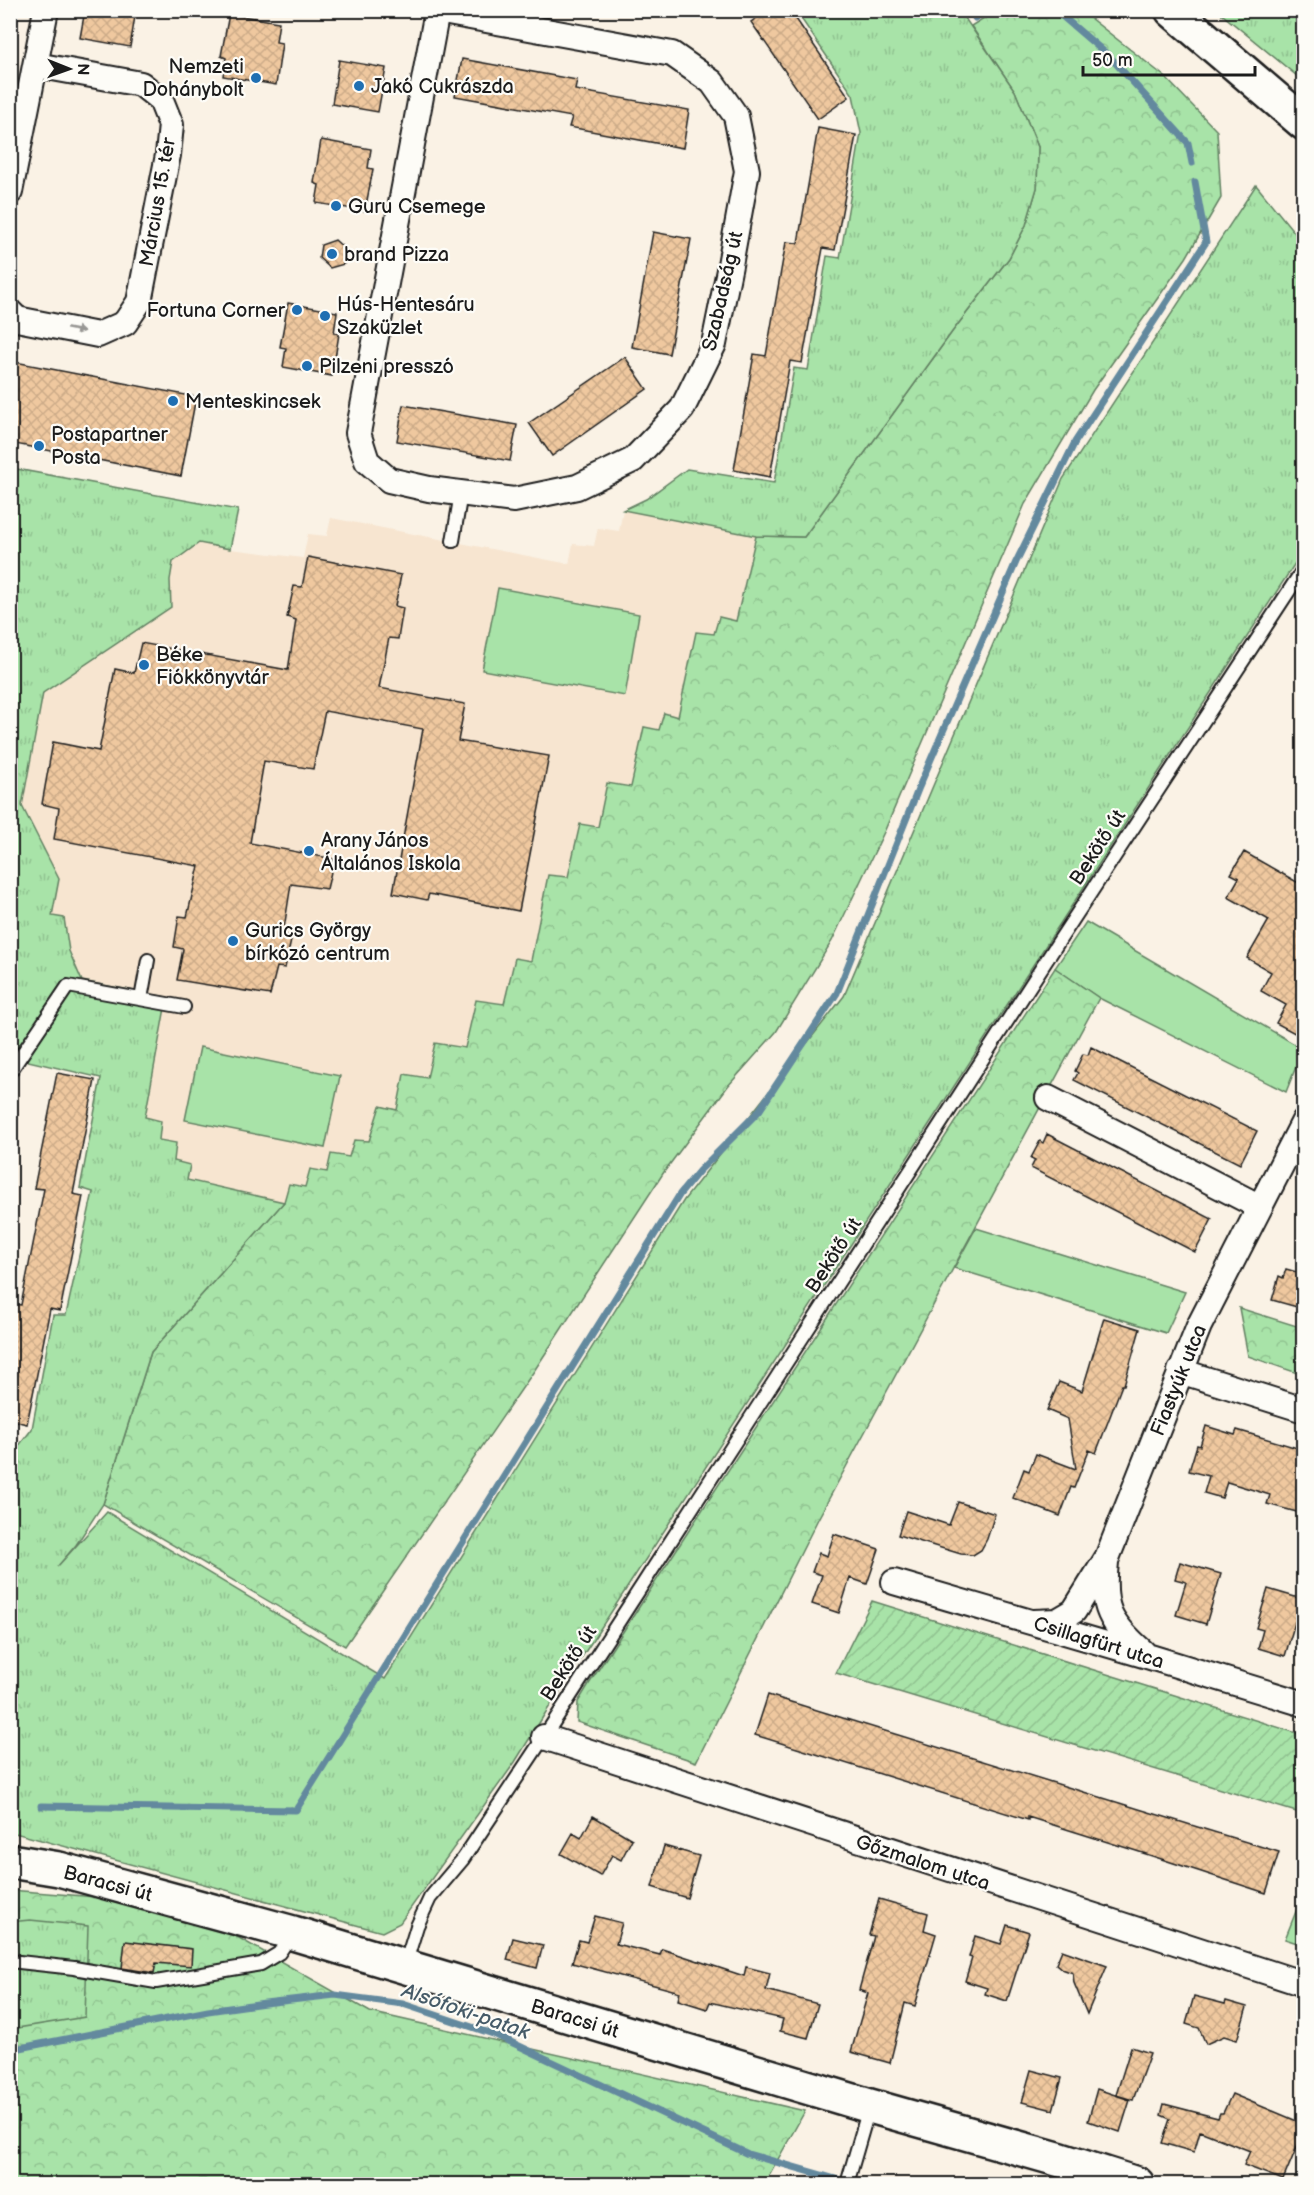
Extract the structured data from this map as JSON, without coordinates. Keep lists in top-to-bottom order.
{
  "streets": {
    "street": [
      "Március 15. tér",
      "Szabadság út",
      "Fiastyúk utca",
      "Csillagfürt utca",
      "Gőzmalom utca",
      "Baracsi út"
    ],
    "lane": ["Bekötő út"]
  },
  "crossings": [
    ["Bekötő út", "Gőzmalom utca"],
    ["Bekötő út", "Baracsi út"],
    ["Fiastyúk utca", "Csillagfürt utca"]
  ],
  "water": ["Alsófoki-patak"],
  "places": [
    "Nemzeti Dohánybolt",
    "Jakó Cukrászda",
    "Guru Csemege",
    "brand Pizza",
    "Fortuna Corner",
    "Hús-Hentesáru Szaküzlet",
    "Pilzeni presszó",
    "Menteskincsek",
    "Postapartner Posta",
    "Béke Fiókkönyvtár",
    "Arany János Általános Iskola",
    "Gurics György bírkózó centrum"
  ],
  "scale_bar": "50 m",
  "north": "right"
}
